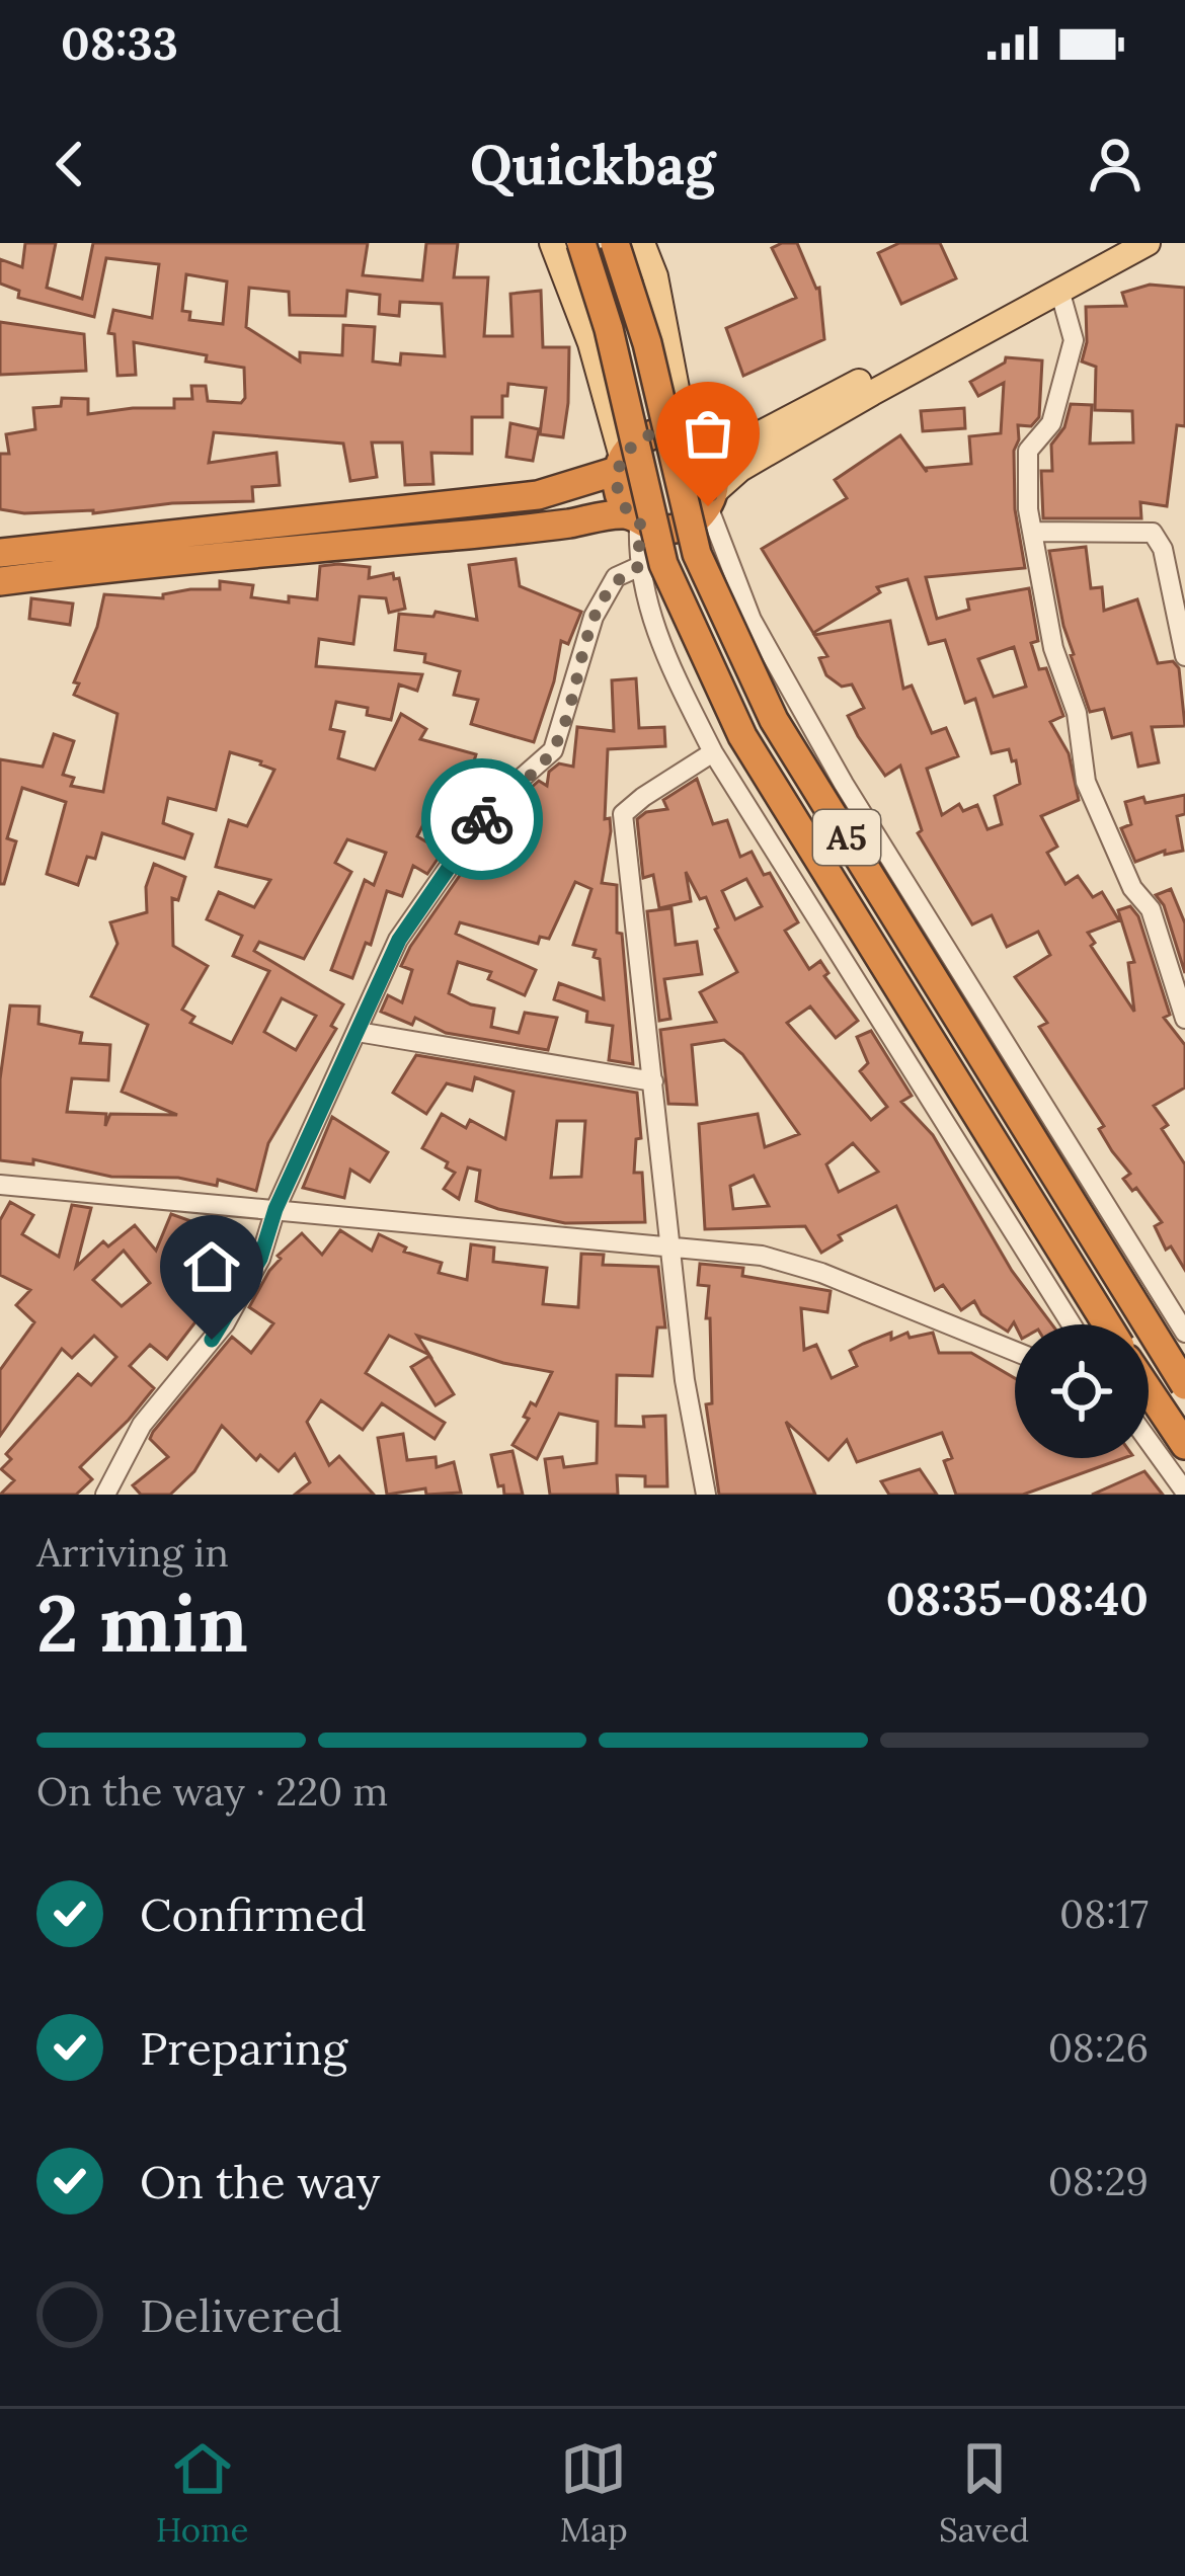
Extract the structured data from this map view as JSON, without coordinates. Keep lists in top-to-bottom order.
{
  "streets": {
    "highway": ["A5"]
  },
  "page": {
    "status": "08:33",
    "header": "Quickbag",
    "heading": ["2 min", "Arriving in", "08:35–08:40"],
    "bar": "On the way · 220 m",
    "list": [
      ["Confirmed", "08:17"],
      ["Preparing", "08:26"],
      ["On the way", "08:29"],
      "Delivered"
    ],
    "tabs": ["Home", "Map", "Saved"]
  }
}
